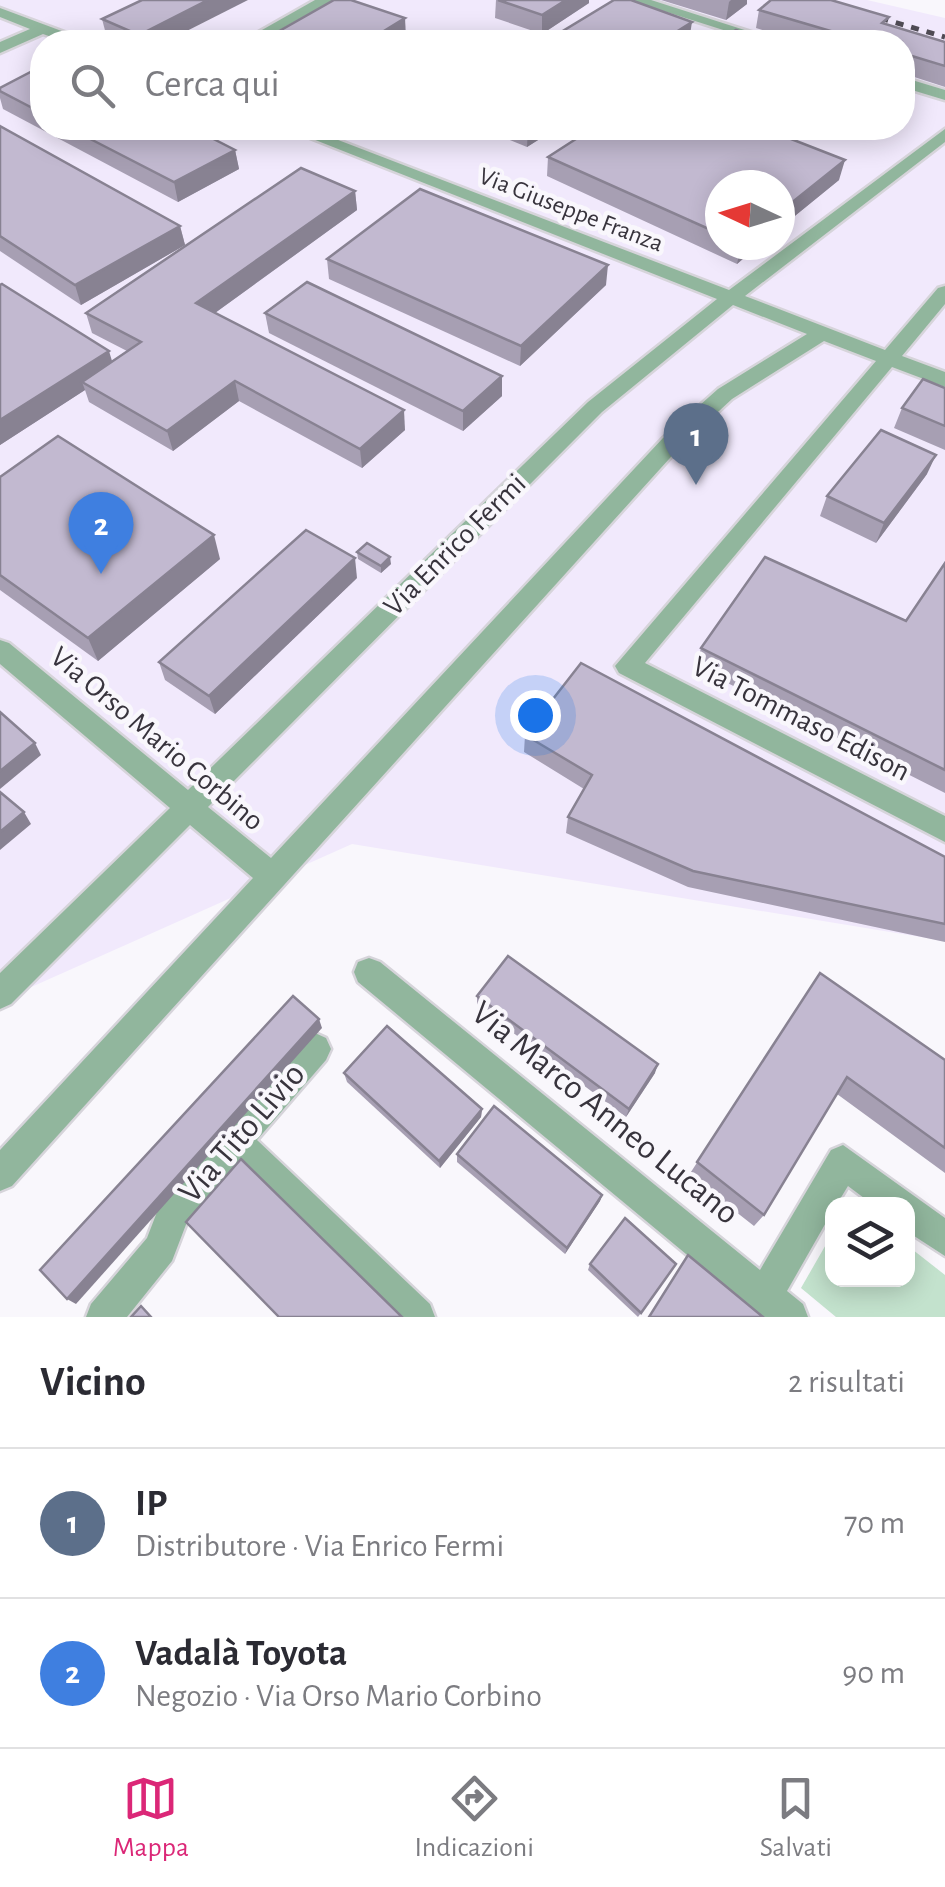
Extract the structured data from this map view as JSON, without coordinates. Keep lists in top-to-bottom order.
{
  "streets": {
    "street": [
      "Via Giuseppe Franza",
      "Via Enrico Fermi",
      "Via Tommaso Edison",
      "Via Orso Mario Corbino",
      "Via Marco Anneo Lucano",
      "Via Tito Livio"
    ]
  },
  "crossings": [
    ["Via Giuseppe Franza", "Via Enrico Fermi"],
    ["Via Giuseppe Franza", "Via Tommaso Edison"],
    ["Via Enrico Fermi", "Via Orso Mario Corbino"]
  ],
  "north": "left",
  "page": {
    "search": "Cerca qui",
    "pins": ["1", "2"],
    "heading": ["Vicino", "2 risultati"],
    "list": [
      {
        "mark": "1",
        "name": "IP",
        "note": "Distributore · Via Enrico Fermi",
        "value": "70 m"
      },
      {
        "mark": "2",
        "name": "Vadalà Toyota",
        "note": "Negozio · Via Orso Mario Corbino",
        "value": "90 m"
      }
    ],
    "nav": ["Mappa", "Indicazioni", "Salvati"]
  }
}
